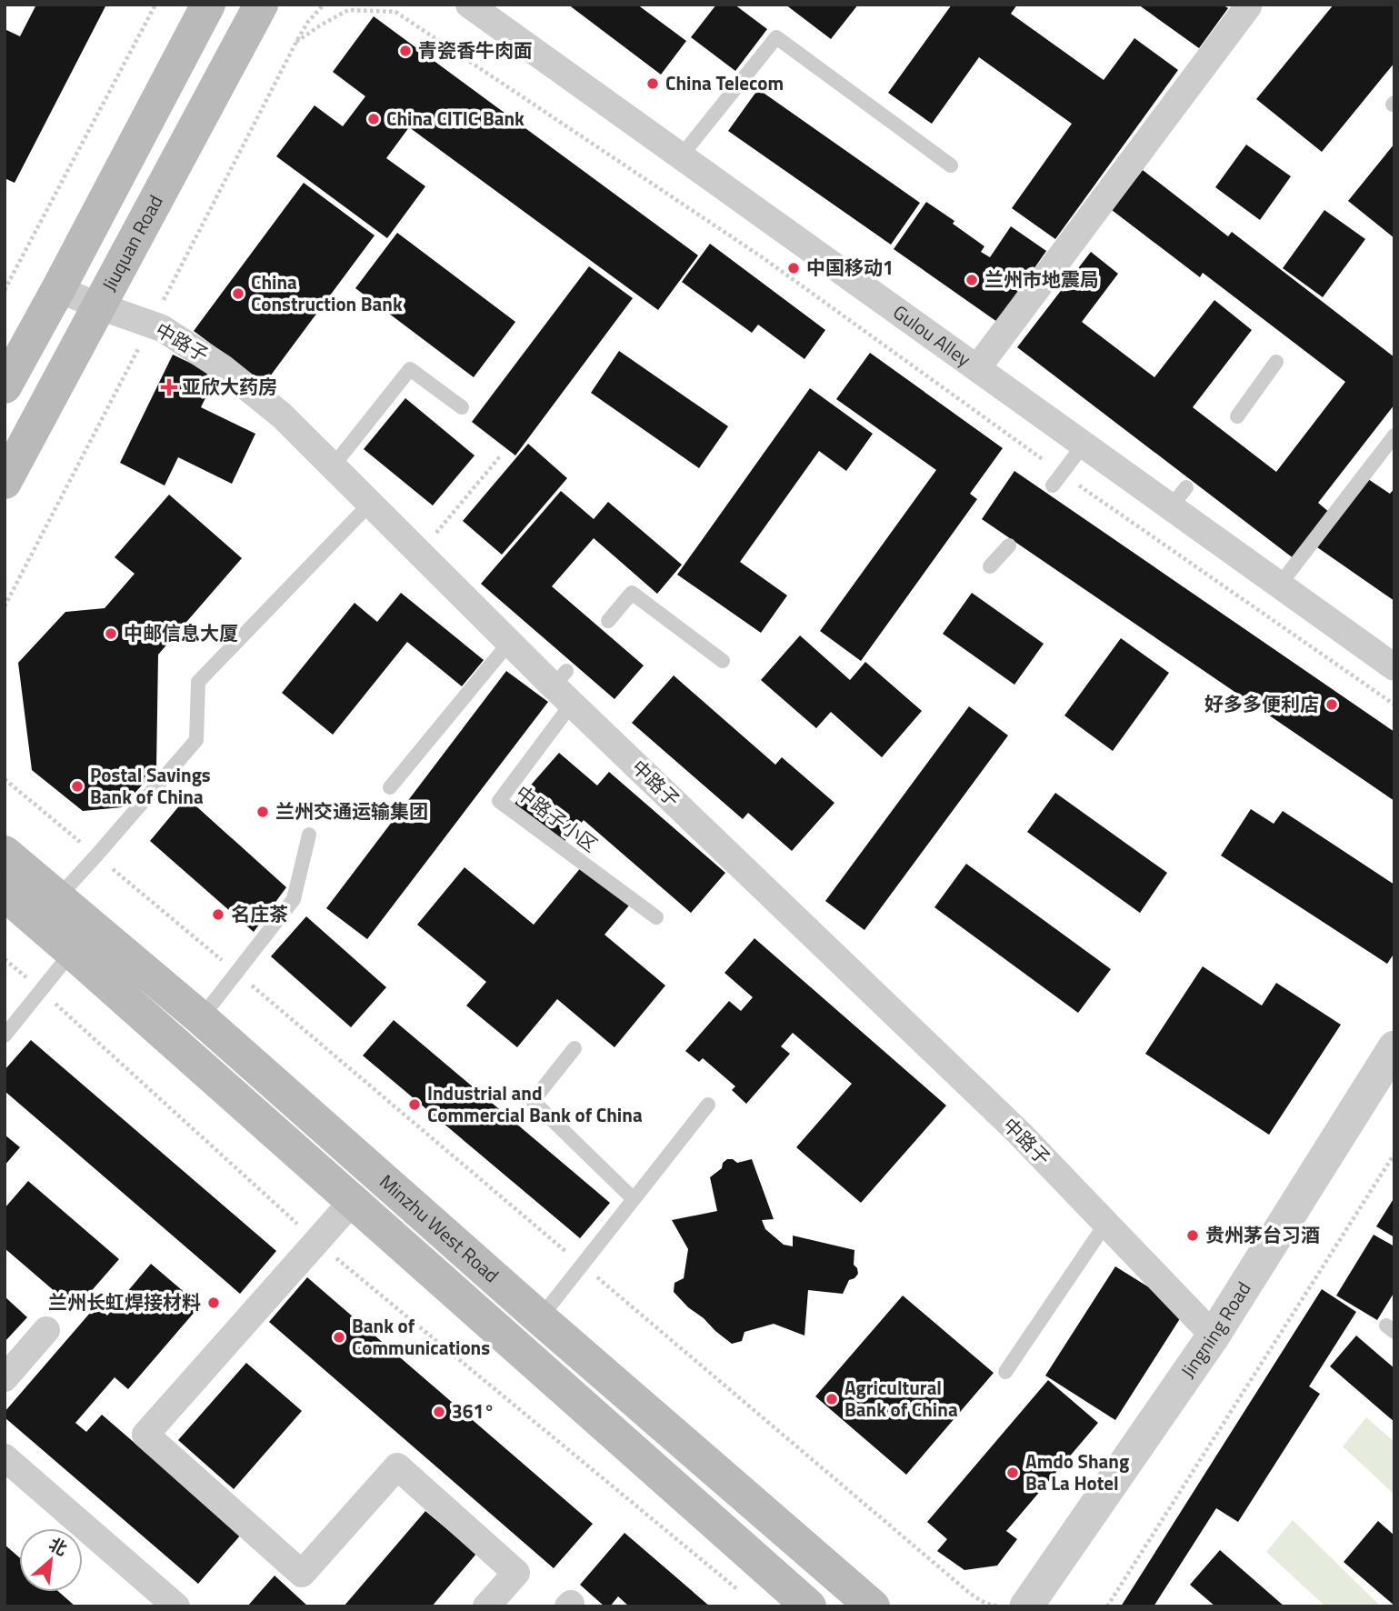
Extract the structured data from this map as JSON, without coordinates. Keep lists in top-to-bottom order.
{
  "streets": {
    "main road": ["Jiuquan Road", "Minzhu West Road"],
    "street": ["Gulou Alley", "中路子", "Jingning Road"],
    "lane": ["中路子小区"]
  },
  "crossings": [
    ["Jiuquan Road", "中路子"],
    ["中路子", "中路子小区"],
    ["中路子", "Jingning Road"]
  ],
  "places": {
    "other": [
      "青瓷香牛肉面",
      "China Telecom",
      "China CITIC Bank",
      "中国移动1",
      "兰州市地震局",
      "China Construction Bank",
      "中邮信息大厦",
      "好多多便利店",
      "Postal Savings Bank of China",
      "兰州交通运输集团",
      "名庄茶",
      "Industrial and Commercial Bank of China",
      "贵州茅台习酒",
      "兰州长虹焊接材料",
      "Bank of Communications",
      "Agricultural Bank of China",
      "361°",
      "Amdo Shang Ba La Hotel"
    ],
    "health": ["亚欣大药房"]
  },
  "north": "top right"
}
